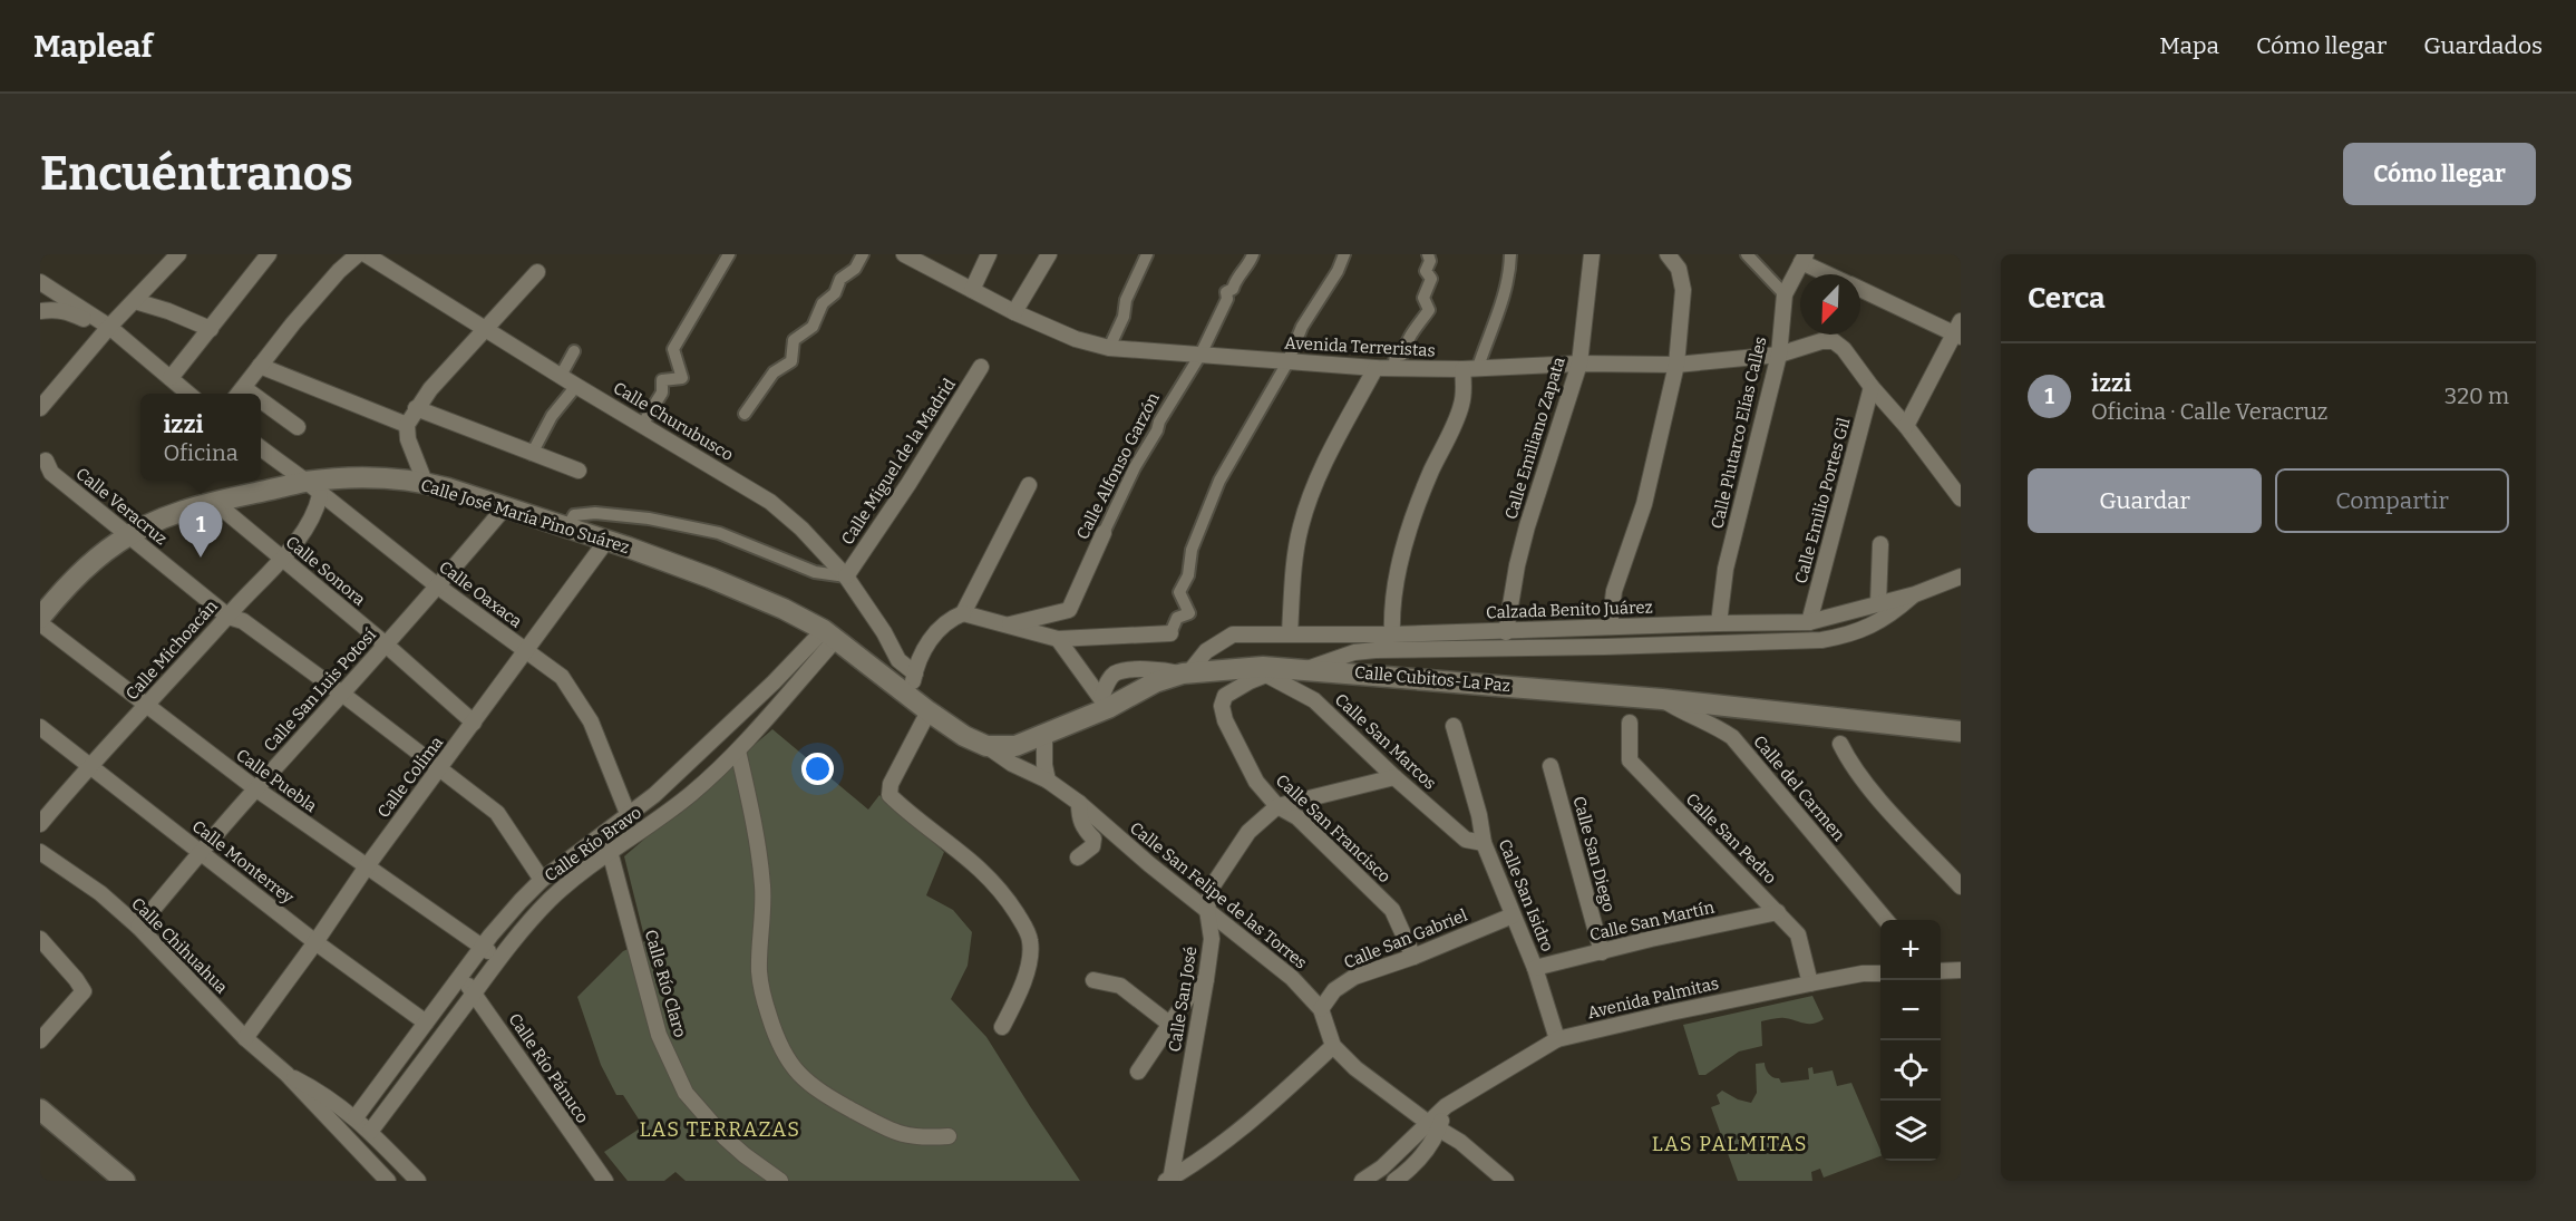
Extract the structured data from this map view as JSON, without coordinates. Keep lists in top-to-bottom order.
{
  "streets": {
    "main road": ["Calle José María Pino Suárez", "Calle Cubitos-La Paz"],
    "street": [
      "Avenida Terreristas",
      "Calle Churubusco",
      "Calle Plutarco Elías Calles",
      "Calle Emiliano Zapata",
      "Calle Miguel de la Madrid",
      "Calle Alfonso Garzón",
      "Calle Emilio Portes Gil",
      "Calle Veracruz",
      "Calle Sonora",
      "Calle Oaxaca",
      "Calzada Benito Juárez",
      "Calle Michoacán",
      "Calle San Luis Potosí",
      "Calle San Marcos",
      "Calle Colima",
      "Calle Puebla",
      "Calle del Carmen",
      "Calle San Francisco",
      "Calle San Pedro",
      "Calle Río Bravo",
      "Calle San Diego",
      "Calle Monterrey",
      "Calle San Felipe de las Torres",
      "Calle San Isidro",
      "Calle San Martín",
      "Calle San Gabriel",
      "Calle Chihuahua",
      "Calle Río Claro",
      "Avenida Palmitas",
      "Calle San José",
      "Calle Río Pánuco"
    ]
  },
  "crossings": [
    ["Avenida Terreristas", "Calle Plutarco Elías Calles"],
    ["Avenida Terreristas", "Calle Emiliano Zapata"],
    ["Avenida Terreristas", "Calle Alfonso Garzón"],
    ["Avenida Terreristas", "Calle Emilio Portes Gil"],
    ["Calle Churubusco", "Calle Miguel de la Madrid"],
    ["Calle Plutarco Elías Calles", "Calzada Benito Juárez"],
    ["Calle Emiliano Zapata", "Calzada Benito Juárez"],
    ["Calle Emilio Portes Gil", "Calzada Benito Juárez"],
    ["Calle Veracruz", "Calle José María Pino Suárez"],
    ["Calle Veracruz", "Calle Michoacán"],
    ["Calle Veracruz", "Calle San Luis Potosí"],
    ["Calle Veracruz", "Calle Colima"],
    ["Calle Veracruz", "Calle Río Bravo"],
    ["Calle José María Pino Suárez", "Calle Sonora"],
    ["Calle José María Pino Suárez", "Calle Oaxaca"],
    ["Calle José María Pino Suárez", "Calle Michoacán"],
    ["Calle José María Pino Suárez", "Calle San Luis Potosí"],
    ["Calle José María Pino Suárez", "Calle Colima"],
    ["Calle José María Pino Suárez", "Calle Río Bravo"],
    ["Calle Sonora", "Calle Michoacán"],
    ["Calle Sonora", "Calle San Luis Potosí"],
    ["Calle Sonora", "Calle Colima"],
    ["Calle Oaxaca", "Calle Michoacán"],
    ["Calle Oaxaca", "Calle San Luis Potosí"],
    ["Calle Oaxaca", "Calle Colima"],
    ["Calle Oaxaca", "Calle Río Bravo"],
    ["Calzada Benito Juárez", "Calle Cubitos-La Paz"],
    ["Calle Michoacán", "Calle Puebla"],
    ["Calle Michoacán", "Calle Monterrey"],
    ["Calle Cubitos-La Paz", "Calle San Marcos"],
    ["Calle Cubitos-La Paz", "Calle del Carmen"],
    ["Calle Cubitos-La Paz", "Calle San Francisco"],
    ["Calle Cubitos-La Paz", "Calle San Felipe de las Torres"],
    ["Calle San Luis Potosí", "Calle Puebla"],
    ["Calle San Luis Potosí", "Calle Monterrey"],
    ["Calle San Luis Potosí", "Calle Chihuahua"],
    ["Calle San Marcos", "Calle San Francisco"],
    ["Calle San Marcos", "Calle San Isidro"],
    ["Calle San Marcos", "Calle San José"],
    ["Calle Colima", "Calle Puebla"],
    ["Calle Colima", "Calle Monterrey"],
    ["Calle Colima", "Calle Chihuahua"],
    ["Calle Puebla", "Calle Río Bravo"],
    ["Calle San Francisco", "Calle San Gabriel"],
    ["Calle San Francisco", "Calle San José"],
    ["Calle San Pedro", "Calle San Martín"],
    ["Calle San Pedro", "Avenida Palmitas"],
    ["Calle Río Bravo", "Calle Monterrey"],
    ["Calle Río Bravo", "Calle Chihuahua"],
    ["Calle Río Bravo", "Calle Río Claro"],
    ["Calle Río Bravo", "Calle Río Pánuco"],
    ["Calle San Diego", "Calle San Martín"],
    ["Calle San Felipe de las Torres", "Calle San Gabriel"],
    ["Calle San Felipe de las Torres", "Avenida Palmitas"],
    ["Calle San Felipe de las Torres", "Calle San José"],
    ["Calle San Isidro", "Calle San Martín"],
    ["Calle San Isidro", "Calle San Gabriel"],
    ["Calle San Isidro", "Avenida Palmitas"]
  ],
  "districts": ["LAS TERRAZAS", "LAS PALMITAS"],
  "north": "bottom left",
  "page": {
    "header": "Mapleaf",
    "nav": ["Mapa", "Cómo llegar", "Guardados"],
    "buttons": [
      "Cómo llegar",
      ["Guardar", "Compartir"]
    ],
    "title": "Encuéntranos",
    "heading": "Cerca",
    "list": [
      {
        "mark": "1",
        "name": "izzi",
        "note": "Oficina · Calle Veracruz",
        "value": "320 m"
      }
    ],
    "popup": ["izzi", "Oficina"],
    "pins": "1",
    "map_buttons": ["+", "−"]
  }
}
